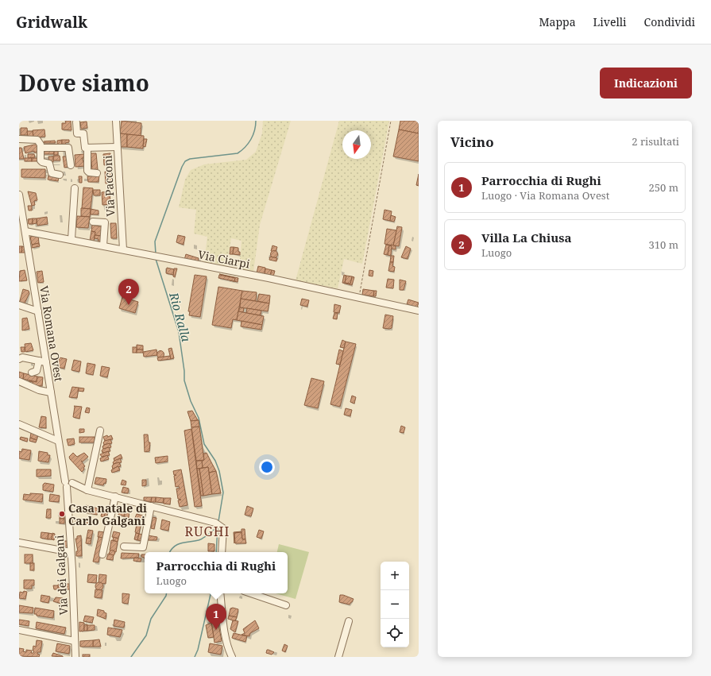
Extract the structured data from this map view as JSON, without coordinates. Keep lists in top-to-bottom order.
{
  "streets": {
    "street": [
      "Via Pacconi",
      "Via Ciarpi",
      "Via Romana Ovest",
      "Via dei Galgani"
    ]
  },
  "crossings": [
    ["Via Pacconi", "Via Ciarpi"],
    ["Via Ciarpi", "Via Romana Ovest"],
    ["Via Romana Ovest", "Via dei Galgani"]
  ],
  "districts": ["RUGHI"],
  "water": ["Rio Ralla"],
  "places": ["Casa natale di Carlo Galgani"],
  "north": "bottom",
  "page": {
    "header": "Gridwalk",
    "nav": ["Mappa", "Livelli", "Condividi"],
    "title": "Dove siamo",
    "buttons": "Indicazioni",
    "heading": ["Vicino", "2 risultati"],
    "list": [
      {
        "mark": "1",
        "name": "Parrocchia di Rughi",
        "note": "Luogo · Via Romana Ovest",
        "value": "250 m"
      },
      {
        "mark": "2",
        "name": "Villa La Chiusa",
        "note": "Luogo",
        "value": "310 m"
      }
    ],
    "pins": ["2", "1"],
    "popup": ["Parrocchia di Rughi", "Luogo"],
    "map_buttons": ["+", "−"]
  }
}
